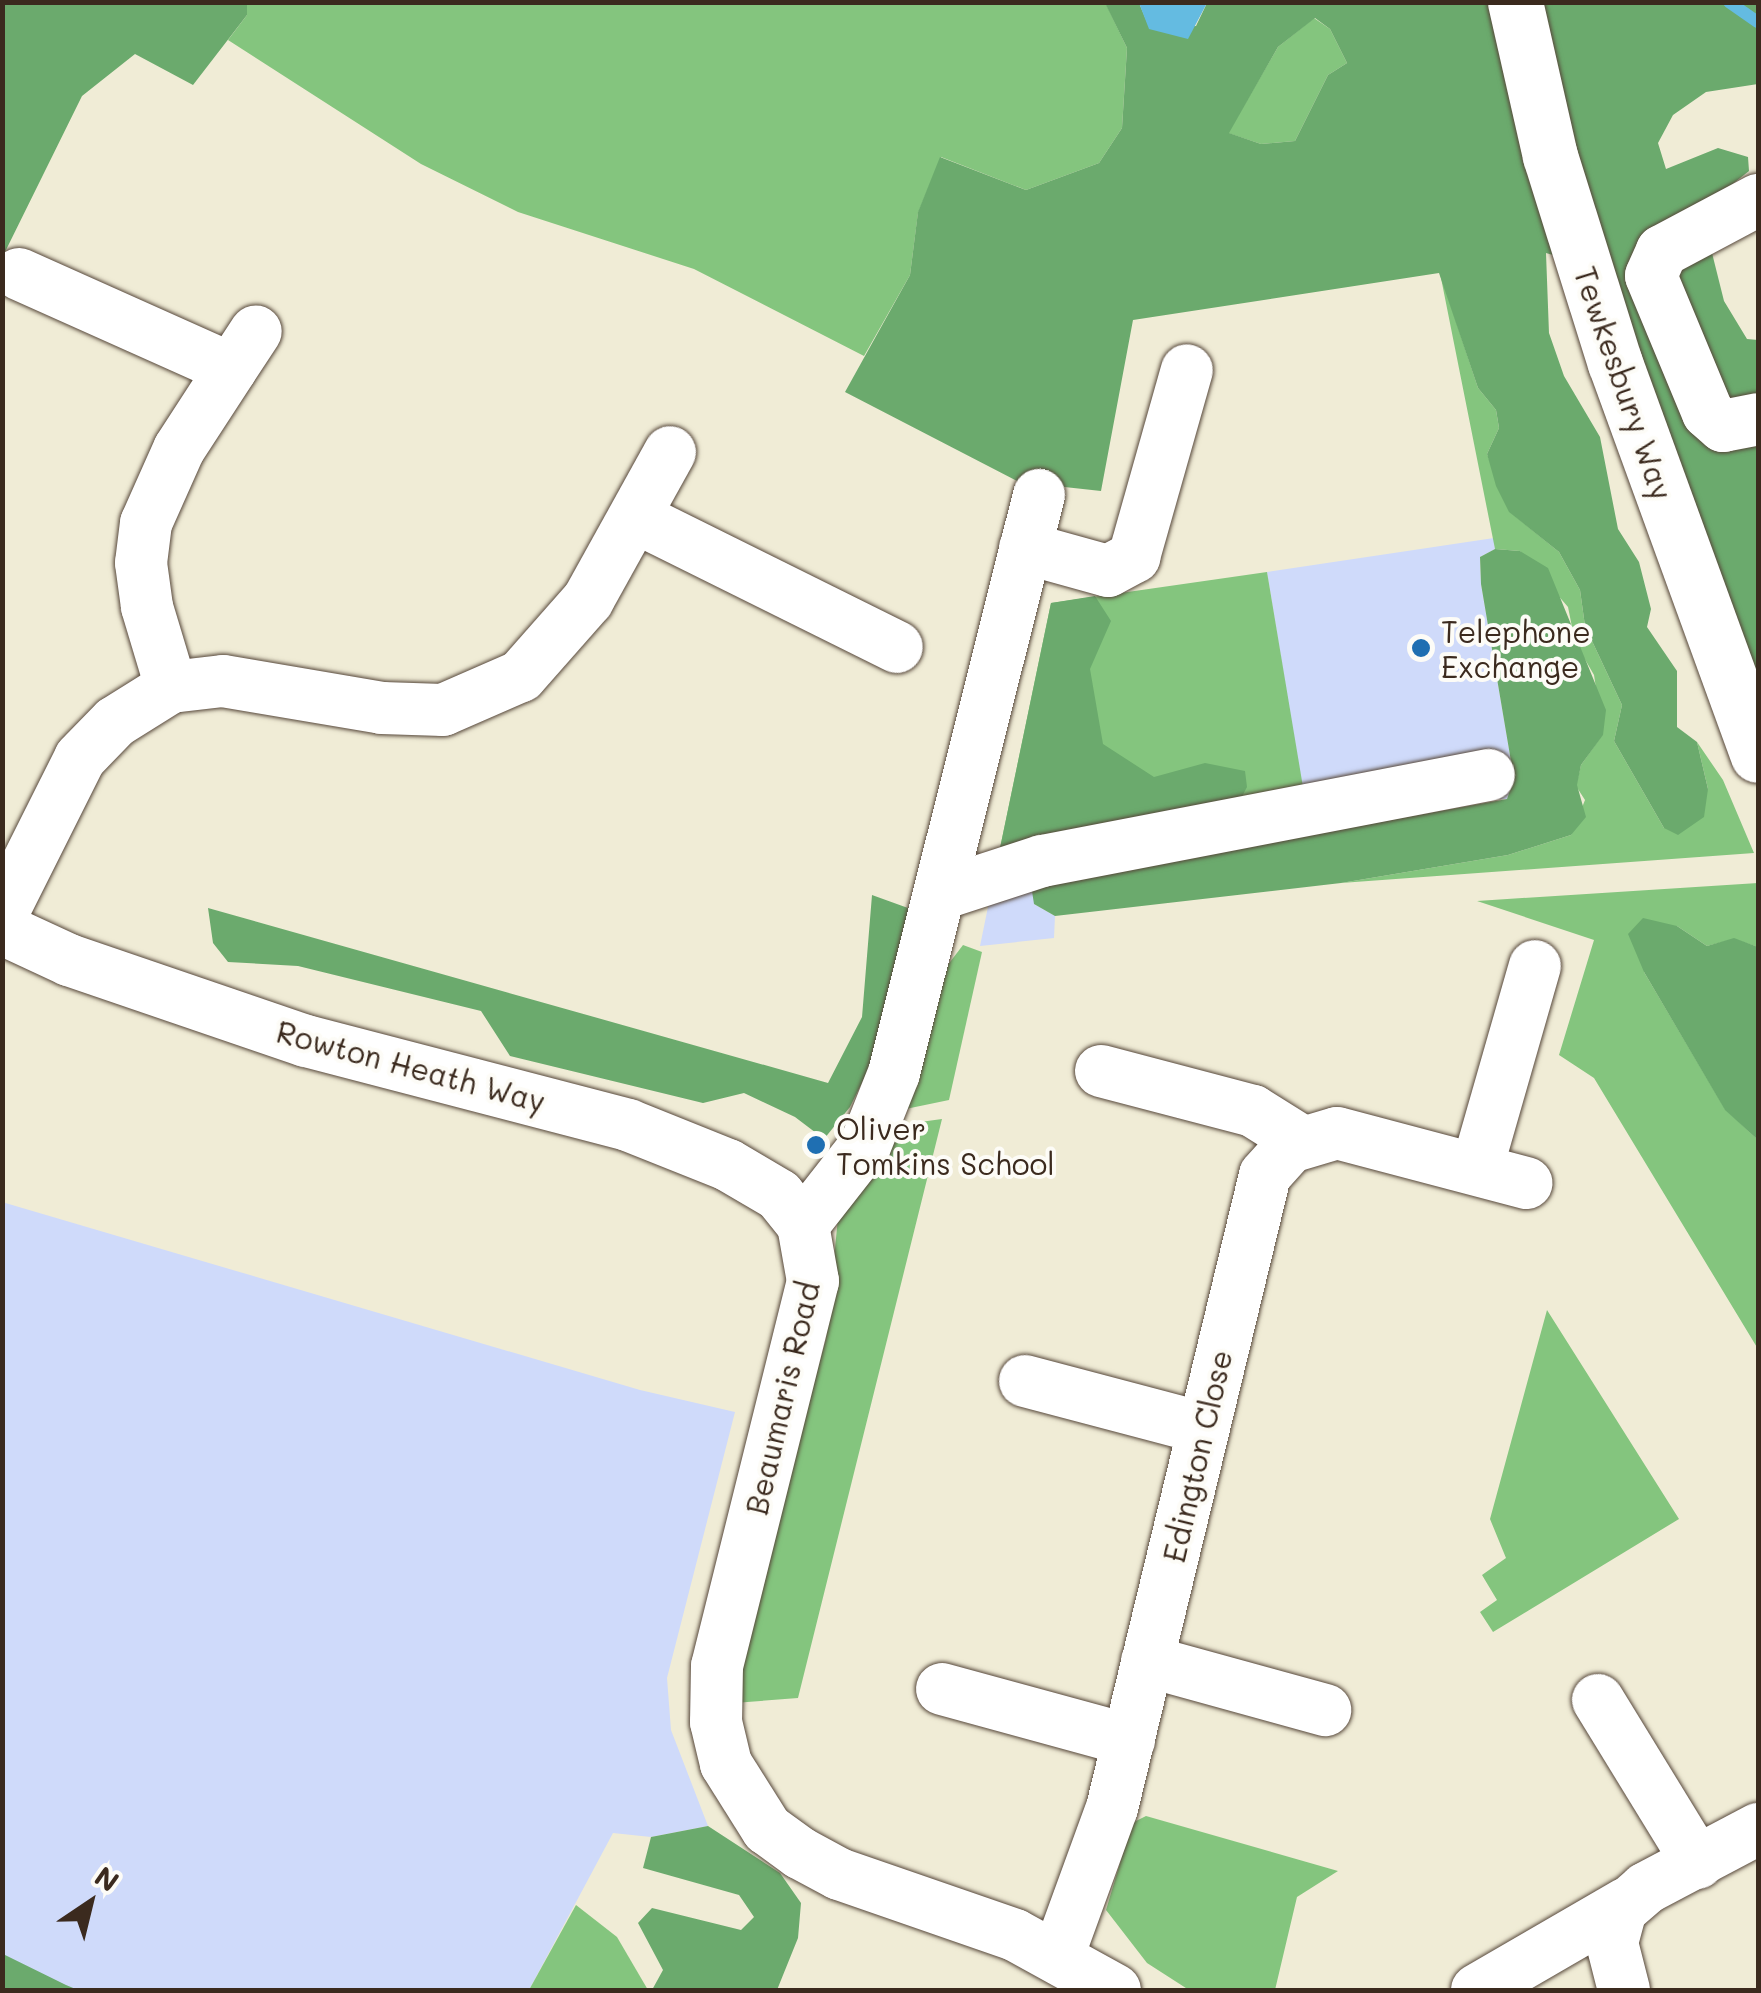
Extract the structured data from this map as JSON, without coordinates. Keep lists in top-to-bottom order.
{
  "streets": {
    "main road": ["Tewkesbury Way"],
    "street": ["Rowton Heath Way", "Beaumaris Road", "Edington Close"]
  },
  "crossings": [
    ["Rowton Heath Way", "Beaumaris Road"],
    ["Beaumaris Road", "Edington Close"]
  ],
  "places": ["Telephone Exchange", "Oliver Tomkins School"],
  "north": "top right"
}
